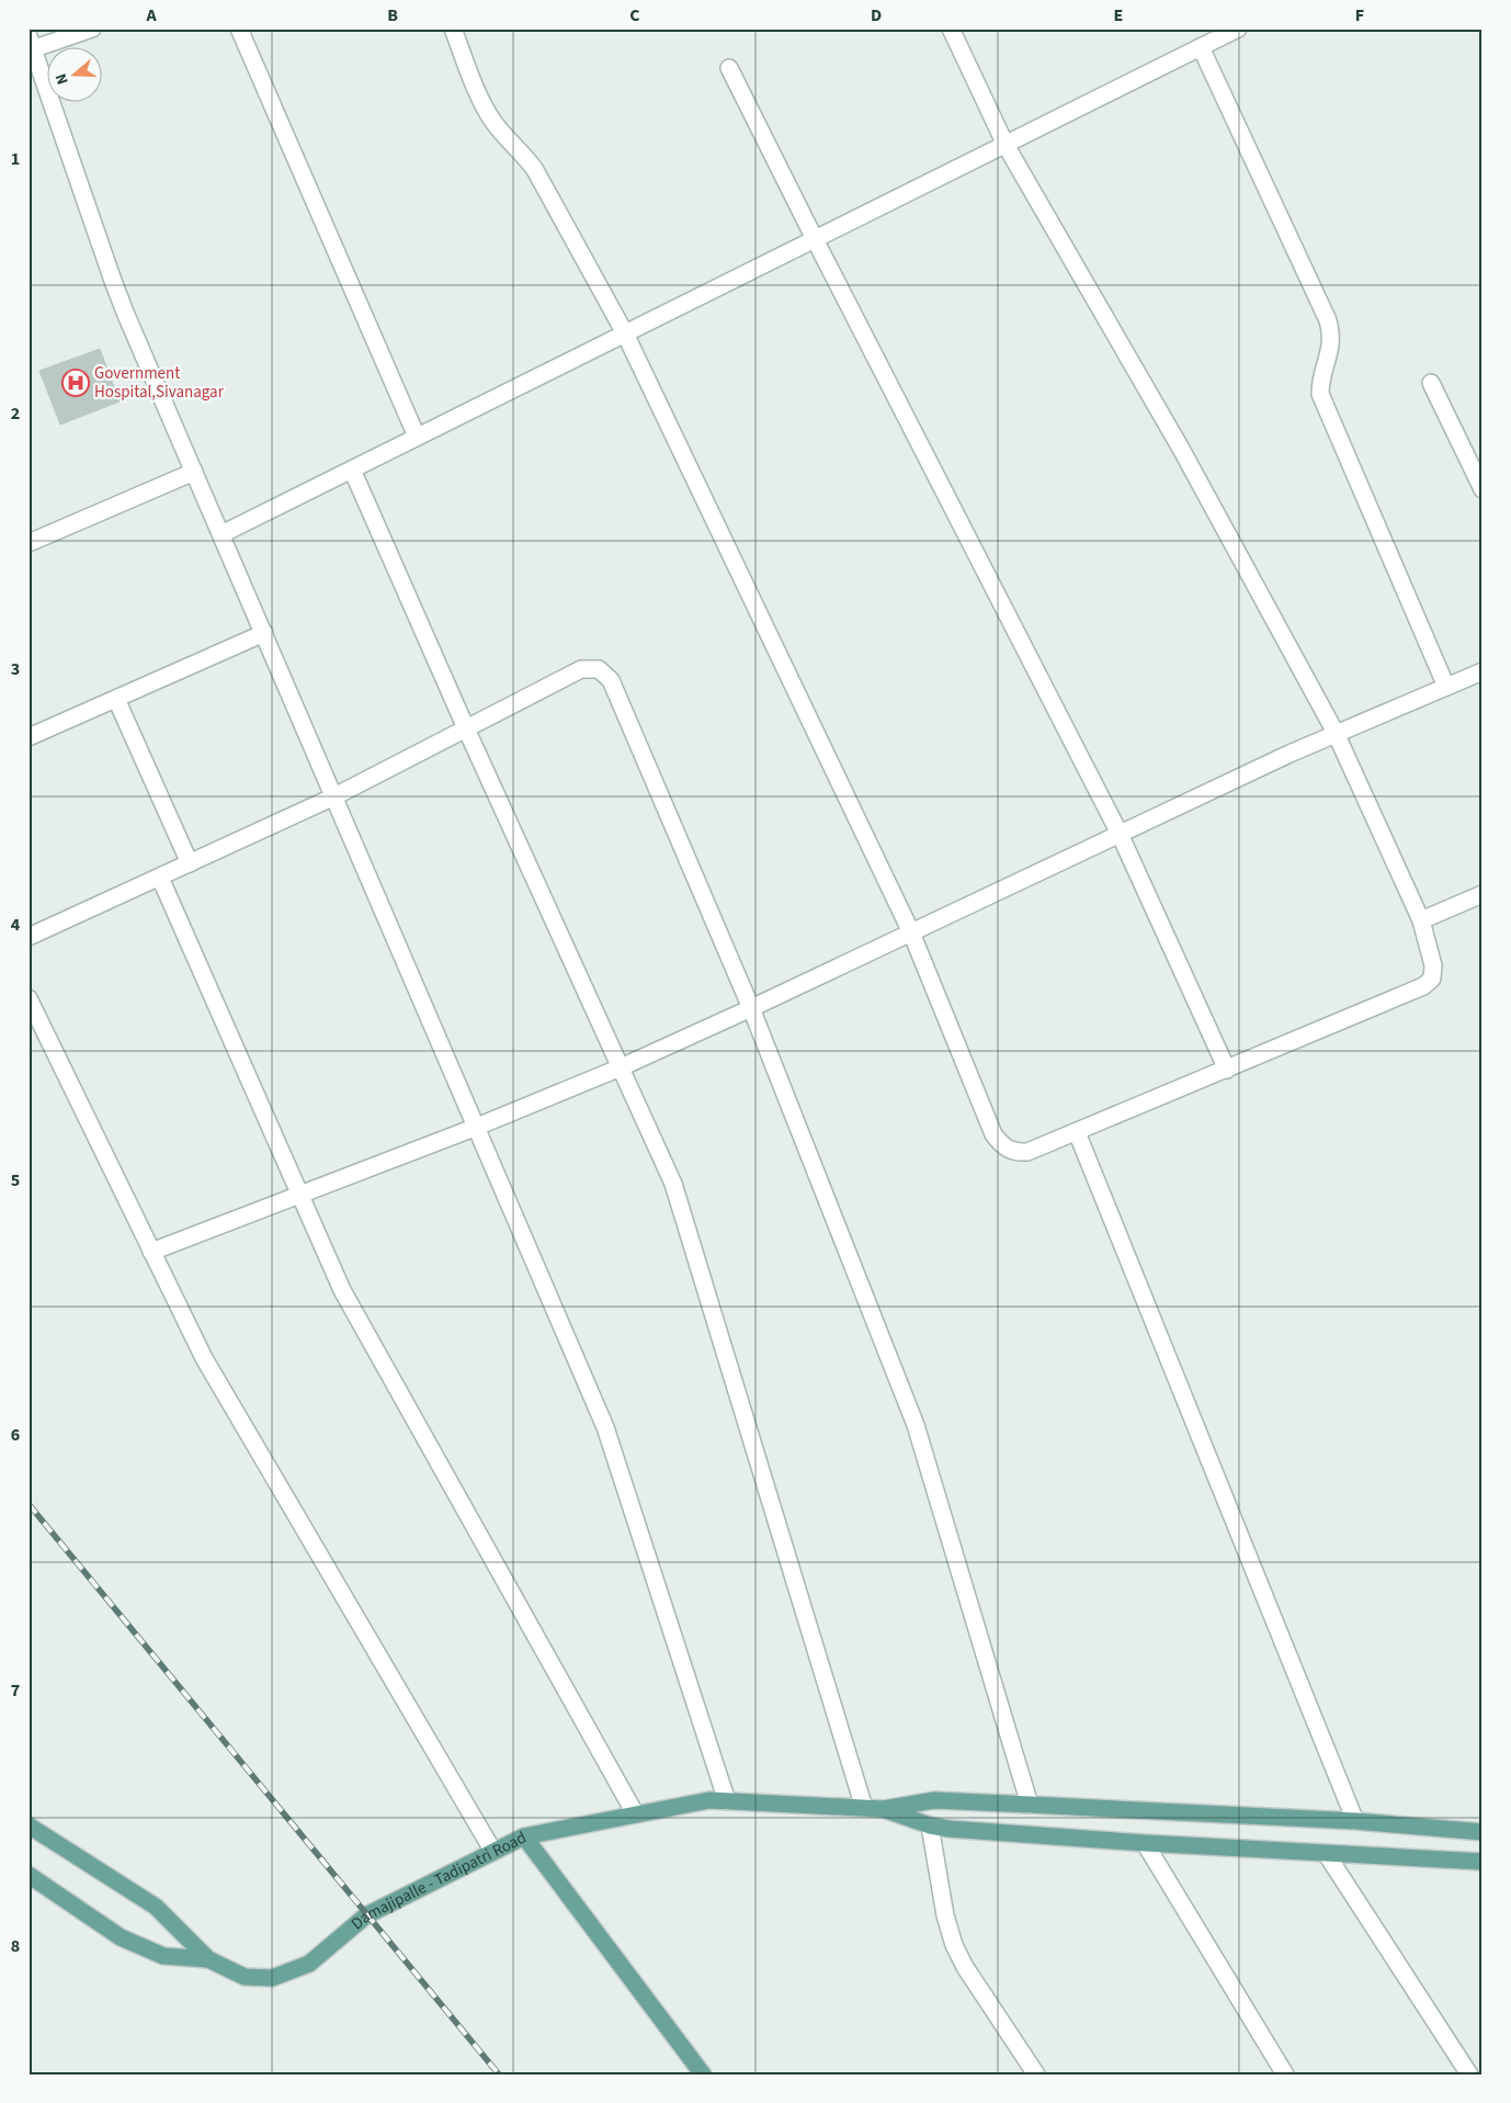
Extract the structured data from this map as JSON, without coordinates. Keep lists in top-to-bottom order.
{
  "streets": {
    "main road": ["Damajipalle - Tadipatri Road"]
  },
  "places": {
    "hospital": ["Government Hospital,Sivanagar"]
  },
  "north": "left",
  "grid": {
    "columns": [
      "A",
      "B",
      "C",
      "D",
      "E",
      "F"
    ],
    "rows": [
      "1",
      "2",
      "3",
      "4",
      "5",
      "6",
      "7",
      "8"
    ]
  }
}
